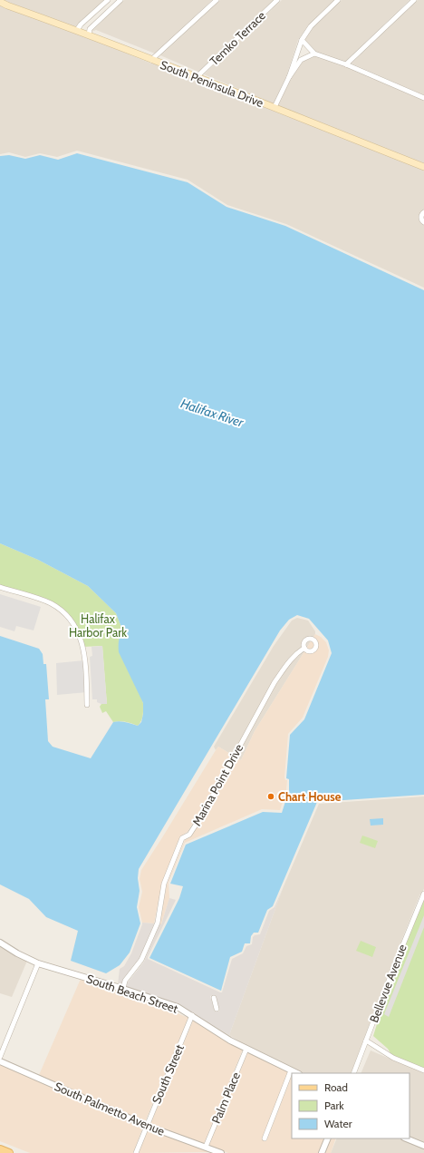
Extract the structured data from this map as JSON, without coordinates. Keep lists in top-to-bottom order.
{
  "streets": {
    "main road": ["South Peninsula Drive"],
    "street": [
      "Temko Terrace",
      "Marina Point Drive",
      "Bellevue Avenue",
      "South Beach Street",
      "South Street",
      "Palm Place",
      "South Palmetto Avenue"
    ]
  },
  "crossings": [
    ["Temko Terrace", "South Peninsula Drive"],
    ["Marina Point Drive", "South Beach Street"],
    ["South Beach Street", "South Street"],
    ["South Beach Street", "Palm Place"],
    ["South Street", "South Palmetto Avenue"],
    ["Palm Place", "South Palmetto Avenue"]
  ],
  "water": ["Halifax River"],
  "parks": ["Halifax Harbor Park"],
  "places": ["Chart House"],
  "legend": ["Road", "Park", "Water"]
}
